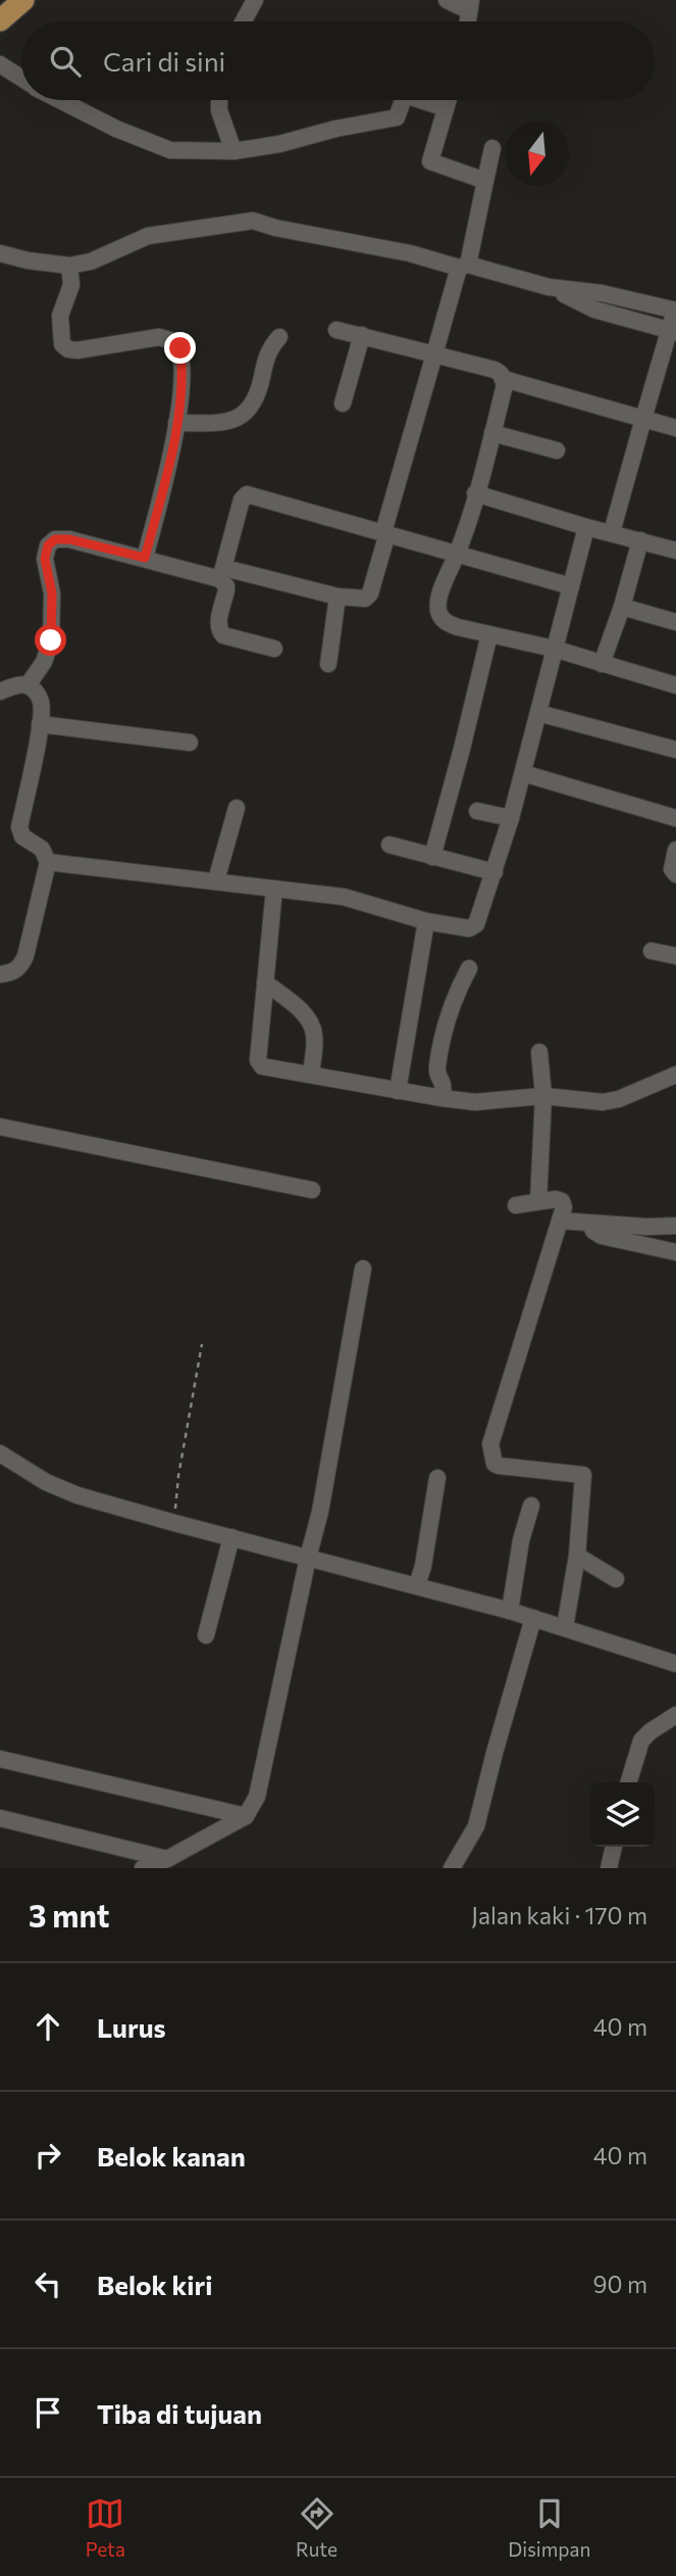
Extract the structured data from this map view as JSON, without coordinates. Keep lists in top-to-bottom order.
{
  "north": "bottom",
  "page": {
    "search": "Cari di sini",
    "heading": ["3 mnt", "Jalan kaki · 170 m"],
    "list": [
      ["Lurus", "40 m"],
      ["Belok kanan", "40 m"],
      ["Belok kiri", "90 m"],
      "Tiba di tujuan"
    ],
    "nav": ["Peta", "Rute", "Disimpan"]
  }
}
